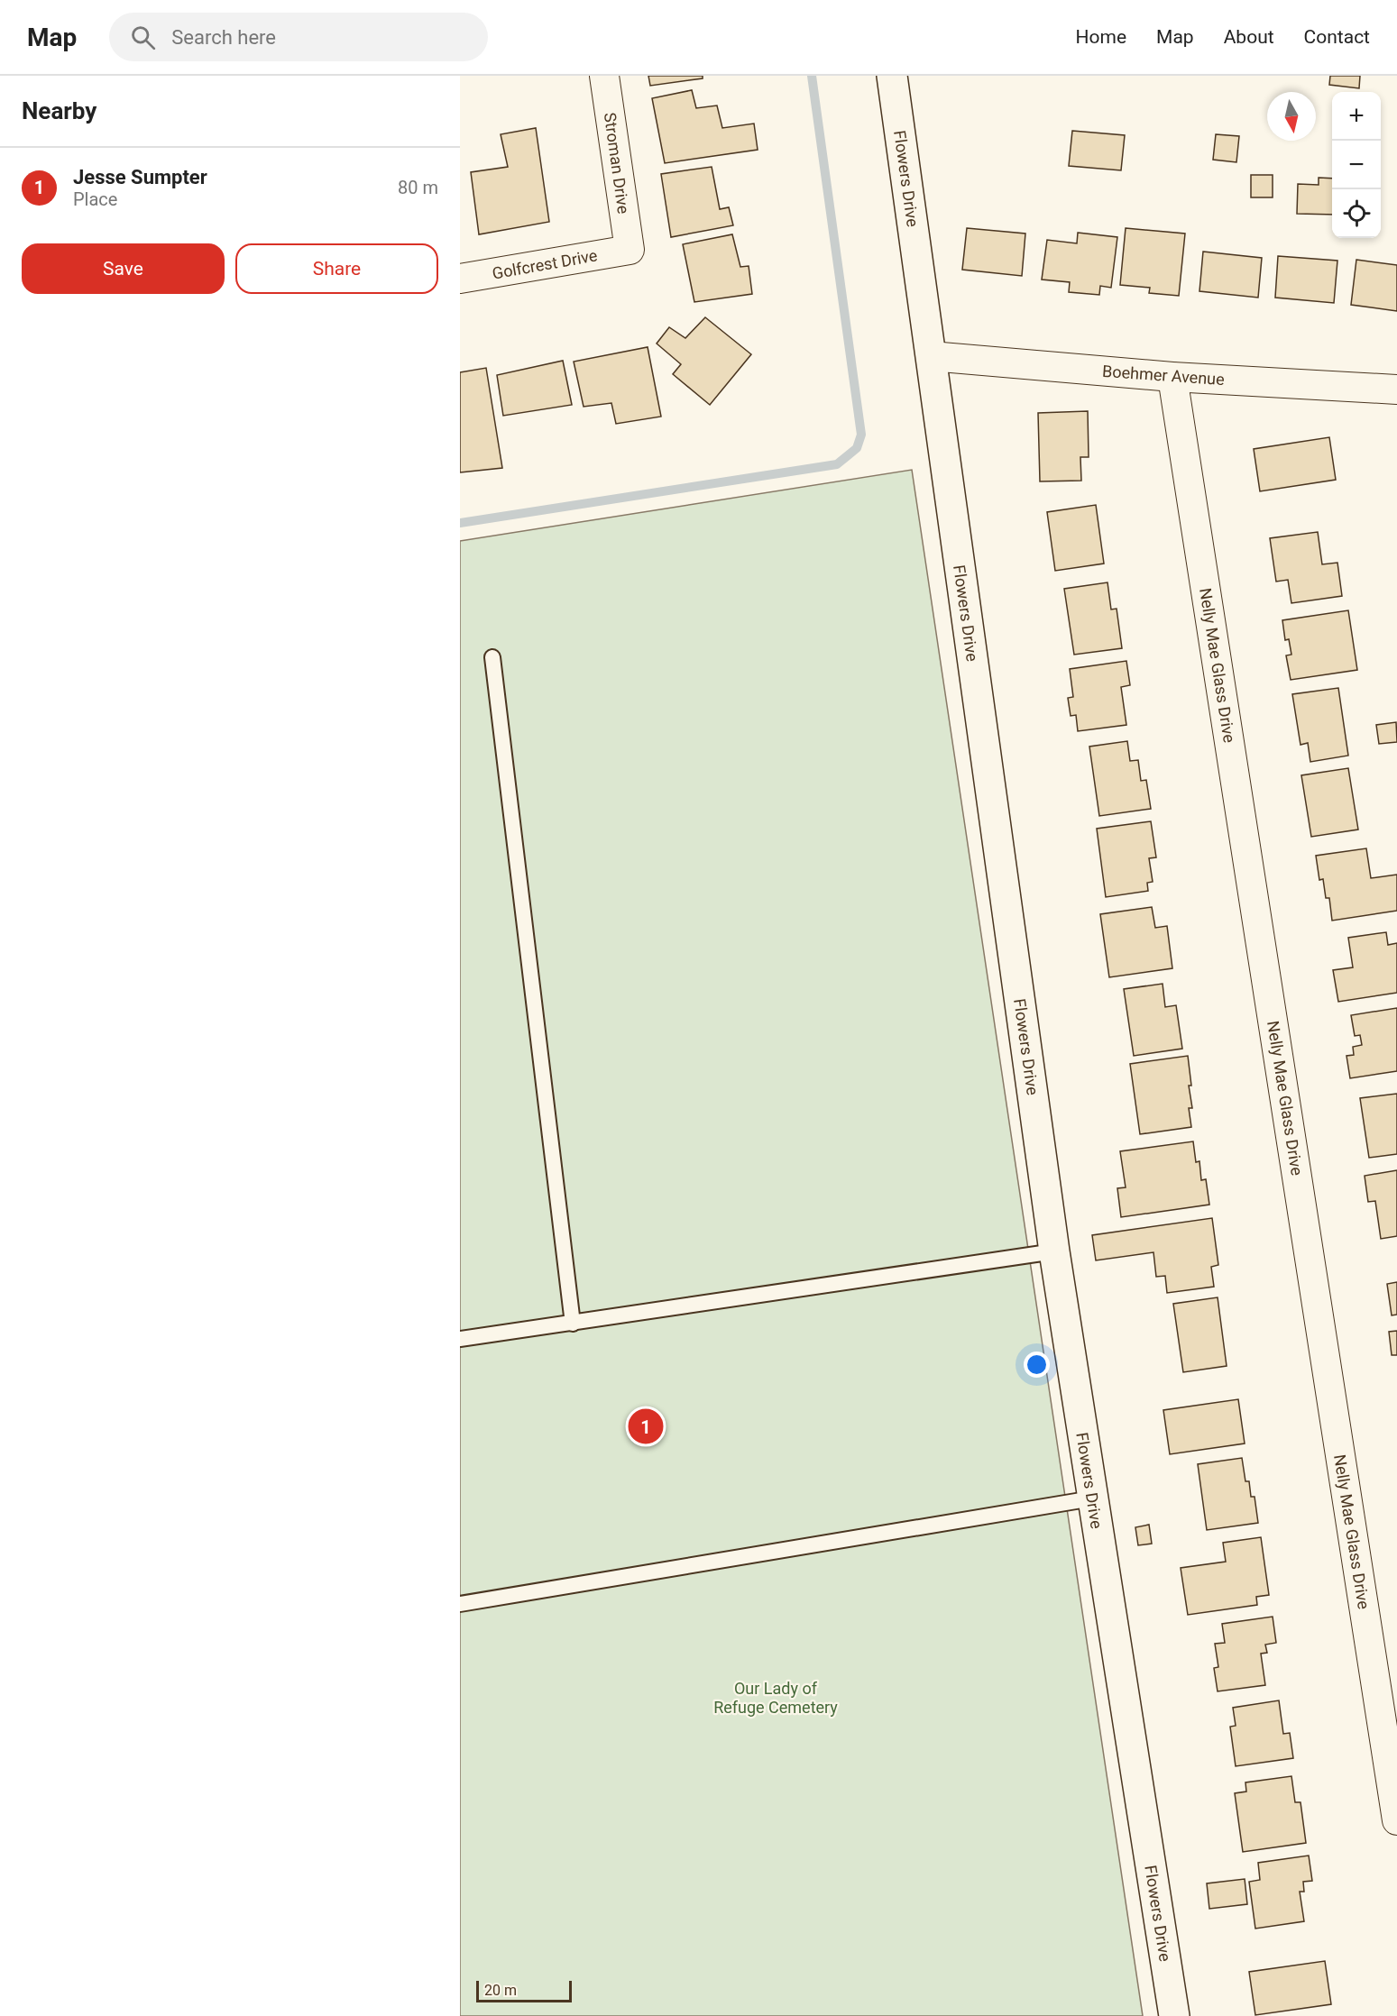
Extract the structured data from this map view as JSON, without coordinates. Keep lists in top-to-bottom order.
{
  "streets": {
    "street": [
      "Stroman Drive",
      "Flowers Drive",
      "Golfcrest Drive",
      "Boehmer Avenue",
      "Nelly Mae Glass Drive"
    ]
  },
  "crossings": [
    ["Stroman Drive", "Golfcrest Drive"],
    ["Flowers Drive", "Boehmer Avenue"],
    ["Boehmer Avenue", "Nelly Mae Glass Drive"]
  ],
  "parks": ["Our Lady of Refuge Cemetery"],
  "scale_bar": "20 m",
  "north": "bottom",
  "page": {
    "header": "Map",
    "search": "Search here",
    "nav": [
      "Home",
      "Map",
      "About",
      "Contact"
    ],
    "heading": "Nearby",
    "map_buttons": ["+", "−"],
    "list": [
      {
        "mark": "1",
        "name": "Jesse Sumpter",
        "note": "Place",
        "value": "80 m"
      }
    ],
    "buttons": ["Save", "Share"],
    "pins": "1",
    "scale": "20 m"
  }
}
